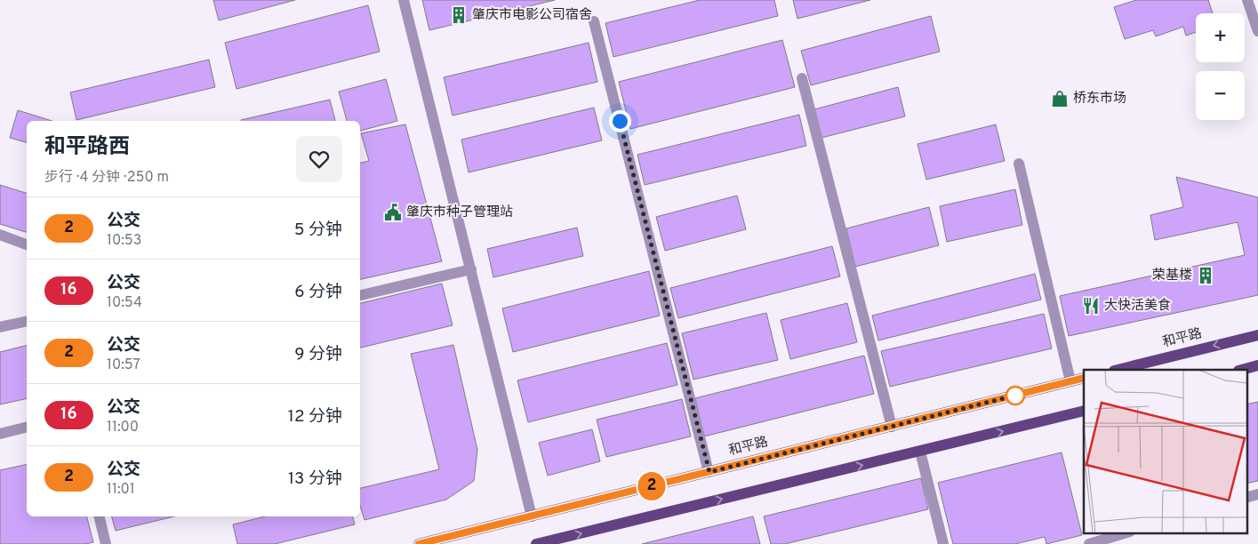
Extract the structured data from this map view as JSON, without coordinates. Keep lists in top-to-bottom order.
{
  "streets": {
    "main road": ["和平路"]
  },
  "places": {
    "building": ["肇庆市电影公司宿舍", "荣基楼"],
    "shop": ["桥东市场"],
    "public building": ["肇庆市种子管理站"],
    "restaurant": ["大快活美食"]
  },
  "lines": ["bus line 2"],
  "page": {
    "on_map": "2",
    "map_buttons": ["+", "−"],
    "heading": ["和平路西", "步行 · 4 分钟 · 250 m"],
    "list": [
      {
        "mark": "2",
        "name": "公交",
        "note": "10:53",
        "value": "5 分钟"
      },
      {
        "mark": "16",
        "name": "公交",
        "note": "10:54",
        "value": "6 分钟"
      },
      {
        "mark": "2",
        "name": "公交",
        "note": "10:57",
        "value": "9 分钟"
      },
      {
        "mark": "16",
        "name": "公交",
        "note": "11:00",
        "value": "12 分钟"
      },
      {
        "mark": "2",
        "name": "公交",
        "note": "11:01",
        "value": "13 分钟"
      }
    ]
  }
}
